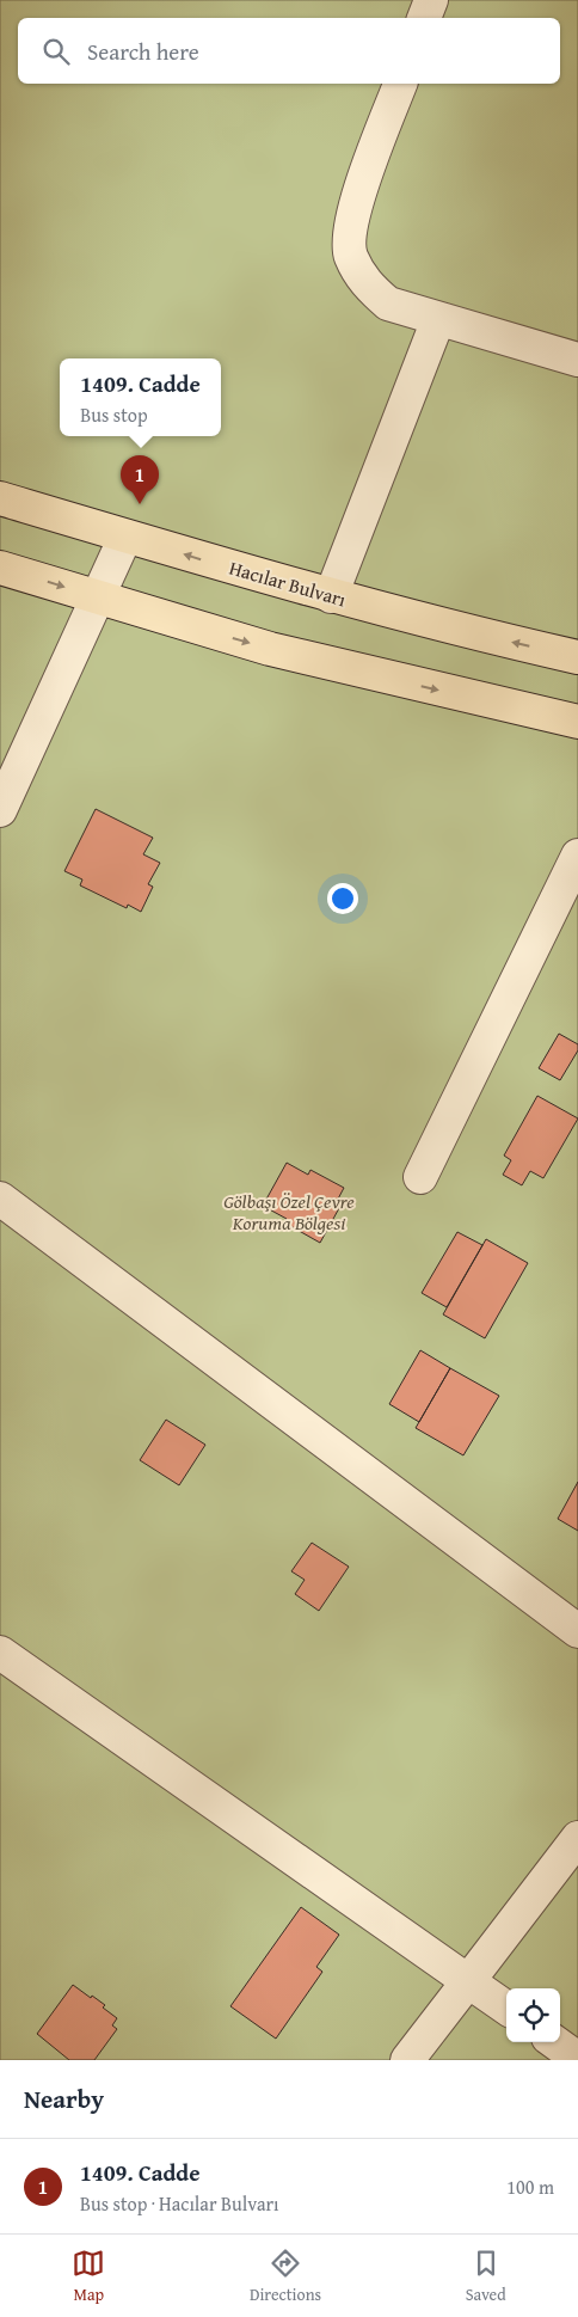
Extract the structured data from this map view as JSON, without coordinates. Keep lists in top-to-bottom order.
{
  "streets": {
    "main road": ["Hacılar Bulvarı"]
  },
  "parks": ["Gölbaşı Özel Çevre Koruma Bölgesi"],
  "page": {
    "search": "Search here",
    "popup": ["1409. Cadde", "Bus stop"],
    "pins": "1",
    "heading": "Nearby",
    "list": [
      {
        "mark": "1",
        "name": "1409. Cadde",
        "note": "Bus stop · Hacılar Bulvarı",
        "value": "100 m"
      }
    ],
    "nav": ["Map", "Directions", "Saved"]
  }
}
